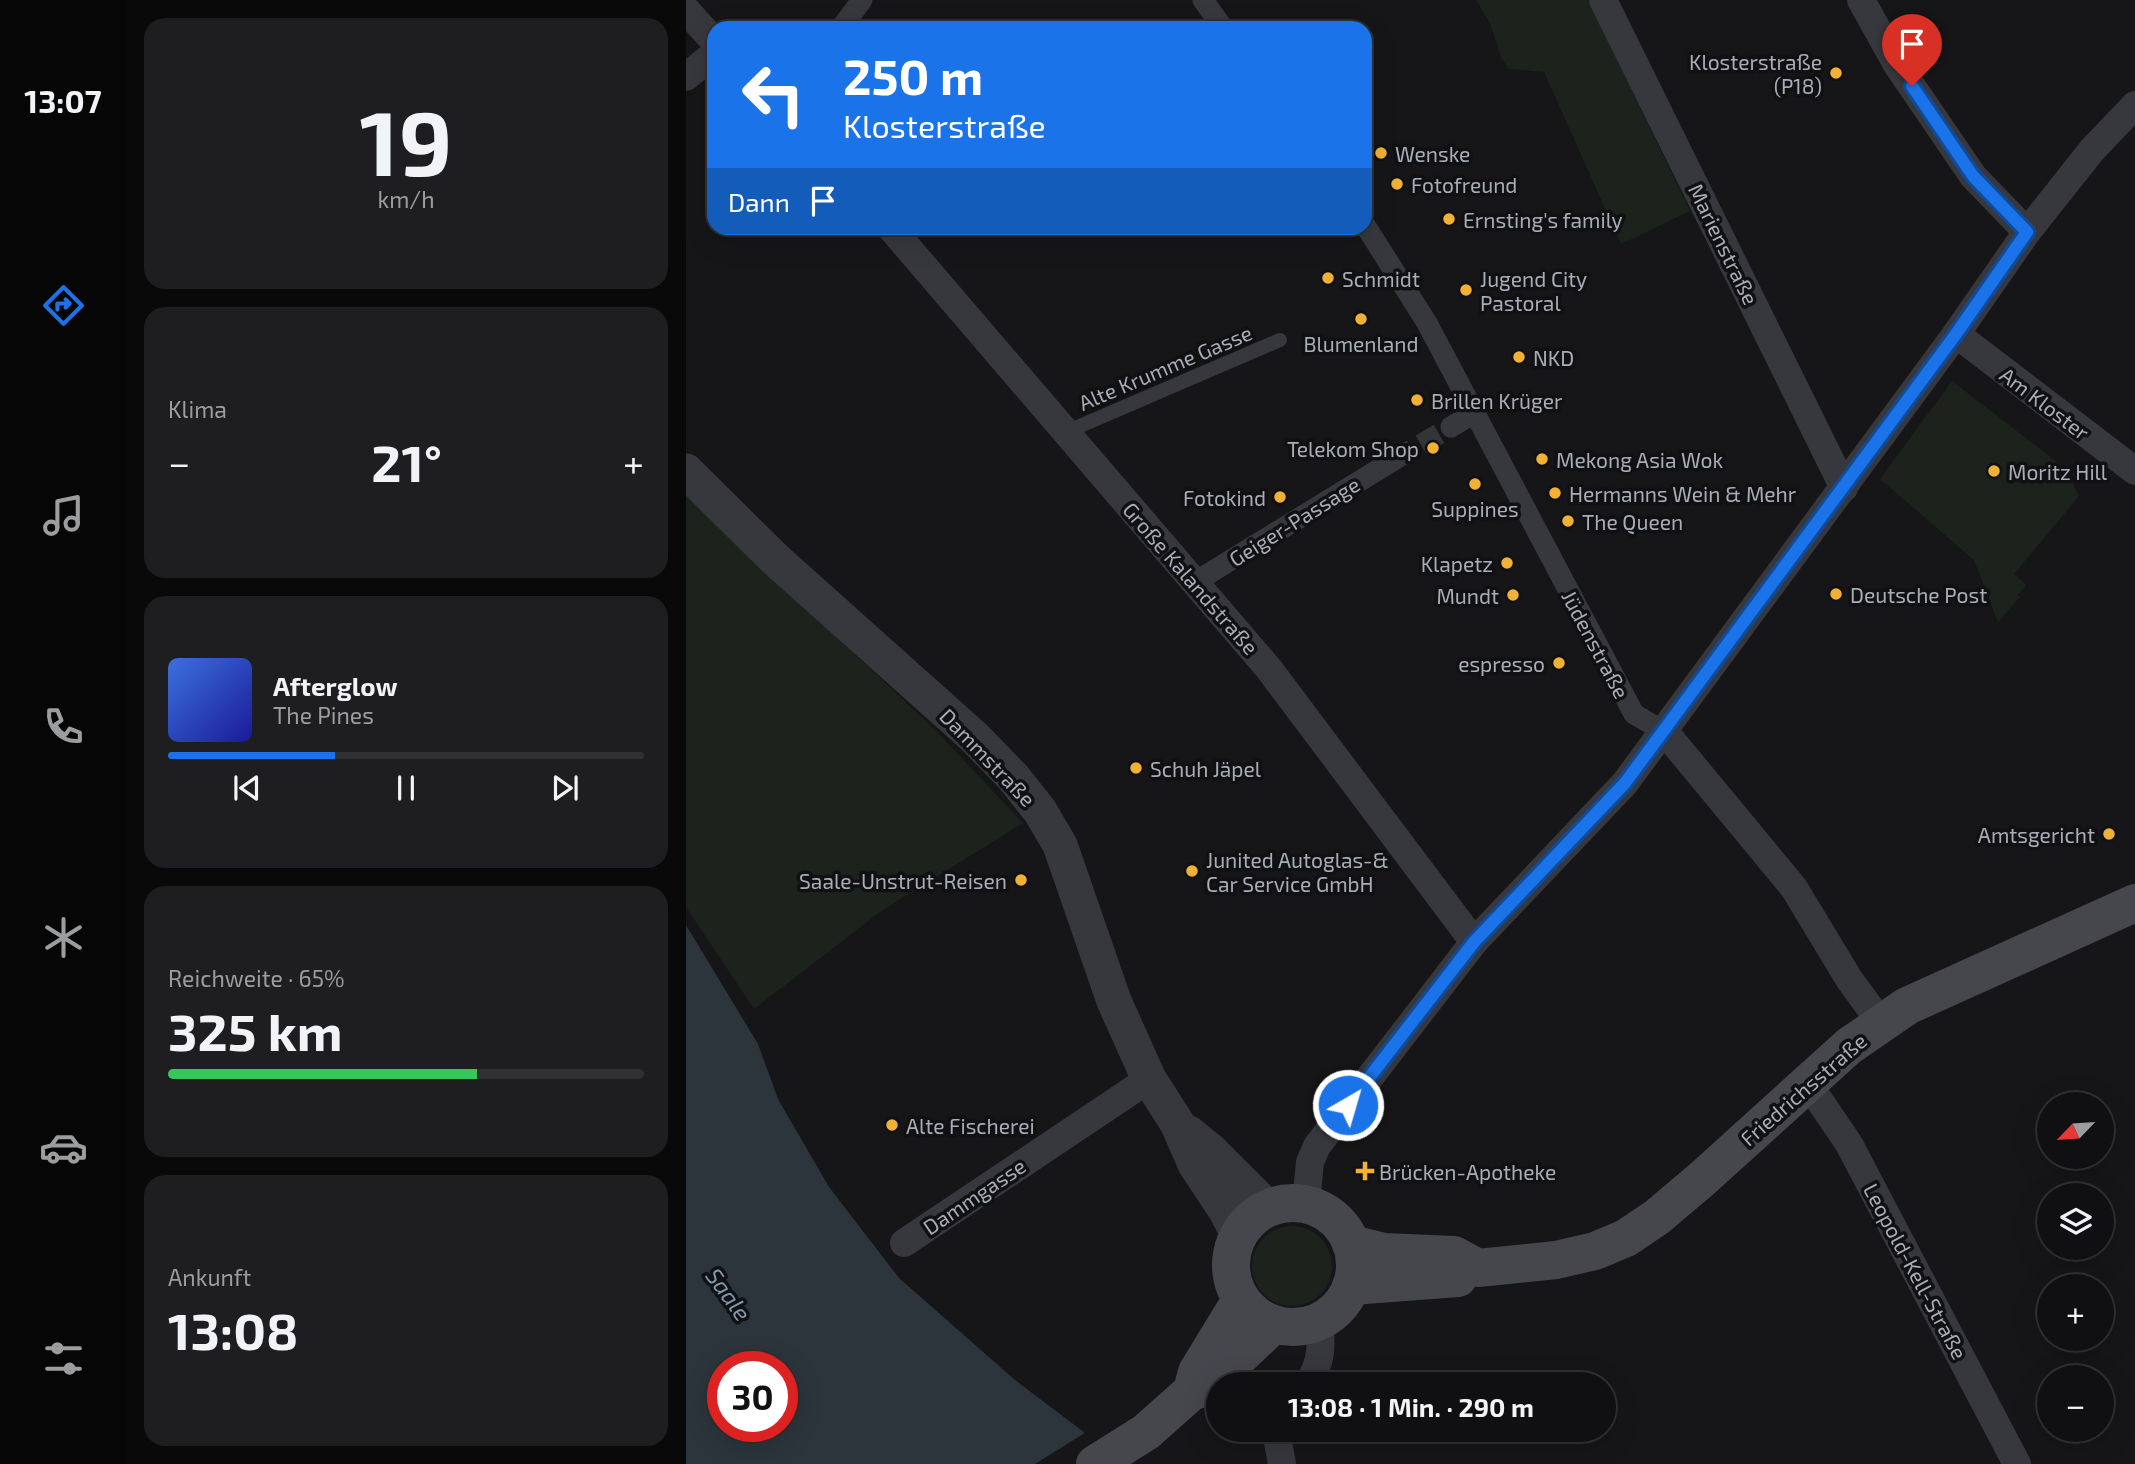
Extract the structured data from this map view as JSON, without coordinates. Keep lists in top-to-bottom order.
{
  "streets": {
    "main road": ["Friedrichsstraße"],
    "street": [
      "Marienstraße",
      "Am Kloster",
      "Geiger-Passage",
      "Große Kalandstraße",
      "Jüdenstraße",
      "Dammstraße",
      "Dammgasse",
      "Leopold-Kell-Straße"
    ],
    "lane": ["Alte Krumme Gasse"]
  },
  "crossings": [
    ["Alte Krumme Gasse", "Große Kalandstraße"],
    ["Geiger-Passage", "Große Kalandstraße"],
    ["Jüdenstraße", "Friedrichsstraße"],
    ["Dammstraße", "Friedrichsstraße"],
    ["Dammstraße", "Dammgasse"],
    ["Friedrichsstraße", "Leopold-Kell-Straße"]
  ],
  "water": ["Saale"],
  "places": {
    "other": [
      "Klosterstraße (P18)",
      "Wenske",
      "Fotofreund",
      "Ernsting's family",
      "Schmidt",
      "Jugend City Pastoral",
      "Blumenland",
      "NKD",
      "Brillen Krüger",
      "Telekom Shop",
      "Mekong Asia Wok",
      "Moritz Hill",
      "Suppines",
      "Hermanns Wein & Mehr",
      "Fotokind",
      "The Queen",
      "Klapetz",
      "Deutsche Post",
      "Mundt",
      "espresso",
      "Schuh Jäpel",
      "Amtsgericht",
      "Junited Autoglas-& Car Service GmbH",
      "Saale-Unstrut-Reisen",
      "Alte Fischerei"
    ],
    "health": ["Brücken-Apotheke"]
  },
  "north": "bottom left",
  "page": {
    "tabs": "13:07",
    "tile": [
      ["19", "km/h"],
      "Klima",
      ["Reichweite · 65%", "325 km"],
      ["Ankunft", "13:08"]
    ],
    "turn": ["250 m", "Klosterstraße"],
    "then": "Dann",
    "heat": ["−", "21°", "+"],
    "song": ["Afterglow", "The Pines"],
    "map_buttons": ["+", "−"],
    "limit": "30",
    "trip": "13:08 · 1 Min. · 290 m"
  }
}
